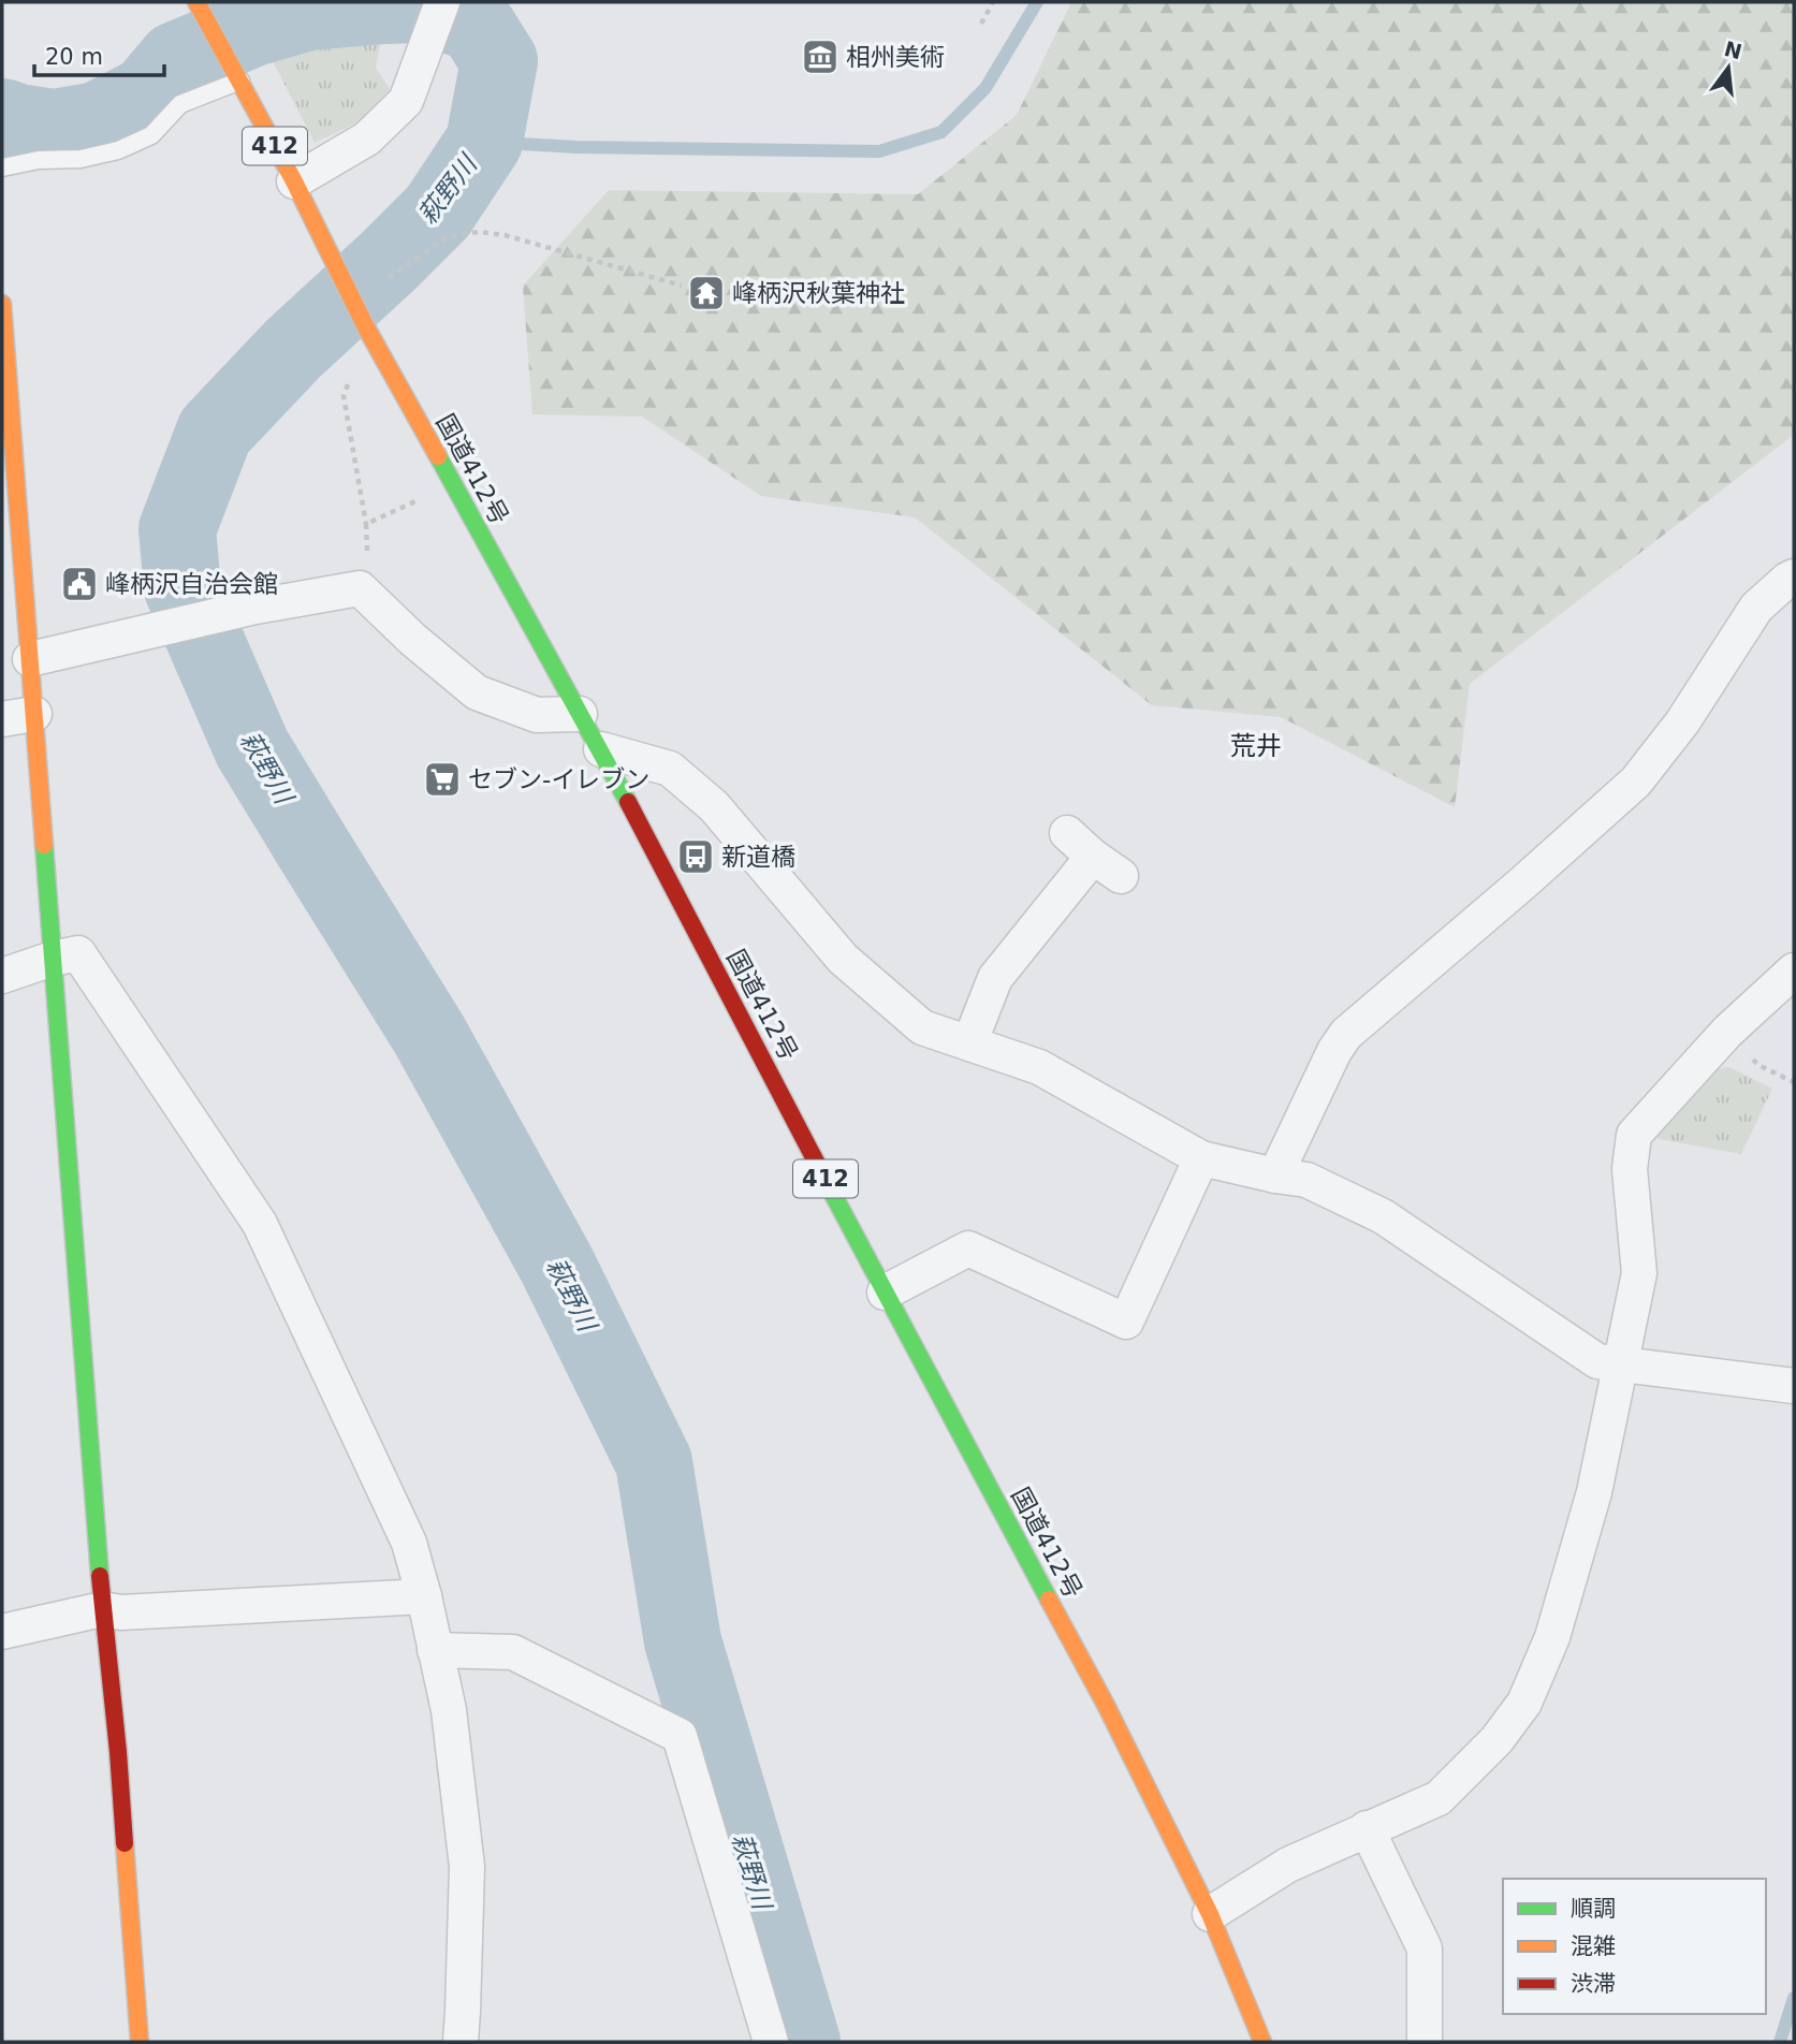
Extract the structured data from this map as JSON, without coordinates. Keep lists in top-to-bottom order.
{
  "streets": {
    "main road": ["412", "国道412号"]
  },
  "districts": ["荒井"],
  "water": ["萩野川"],
  "places": {
    "museum": ["相州美術"],
    "temple": ["峰柄沢秋葉神社"],
    "public building": ["峰柄沢自治会館"],
    "supermarket": ["セブン-イレブン"],
    "bus stop": ["新道橋"]
  },
  "legend": ["順調", "混雑", "渋滞"],
  "scale_bar": "20 m",
  "north": "top"
}
